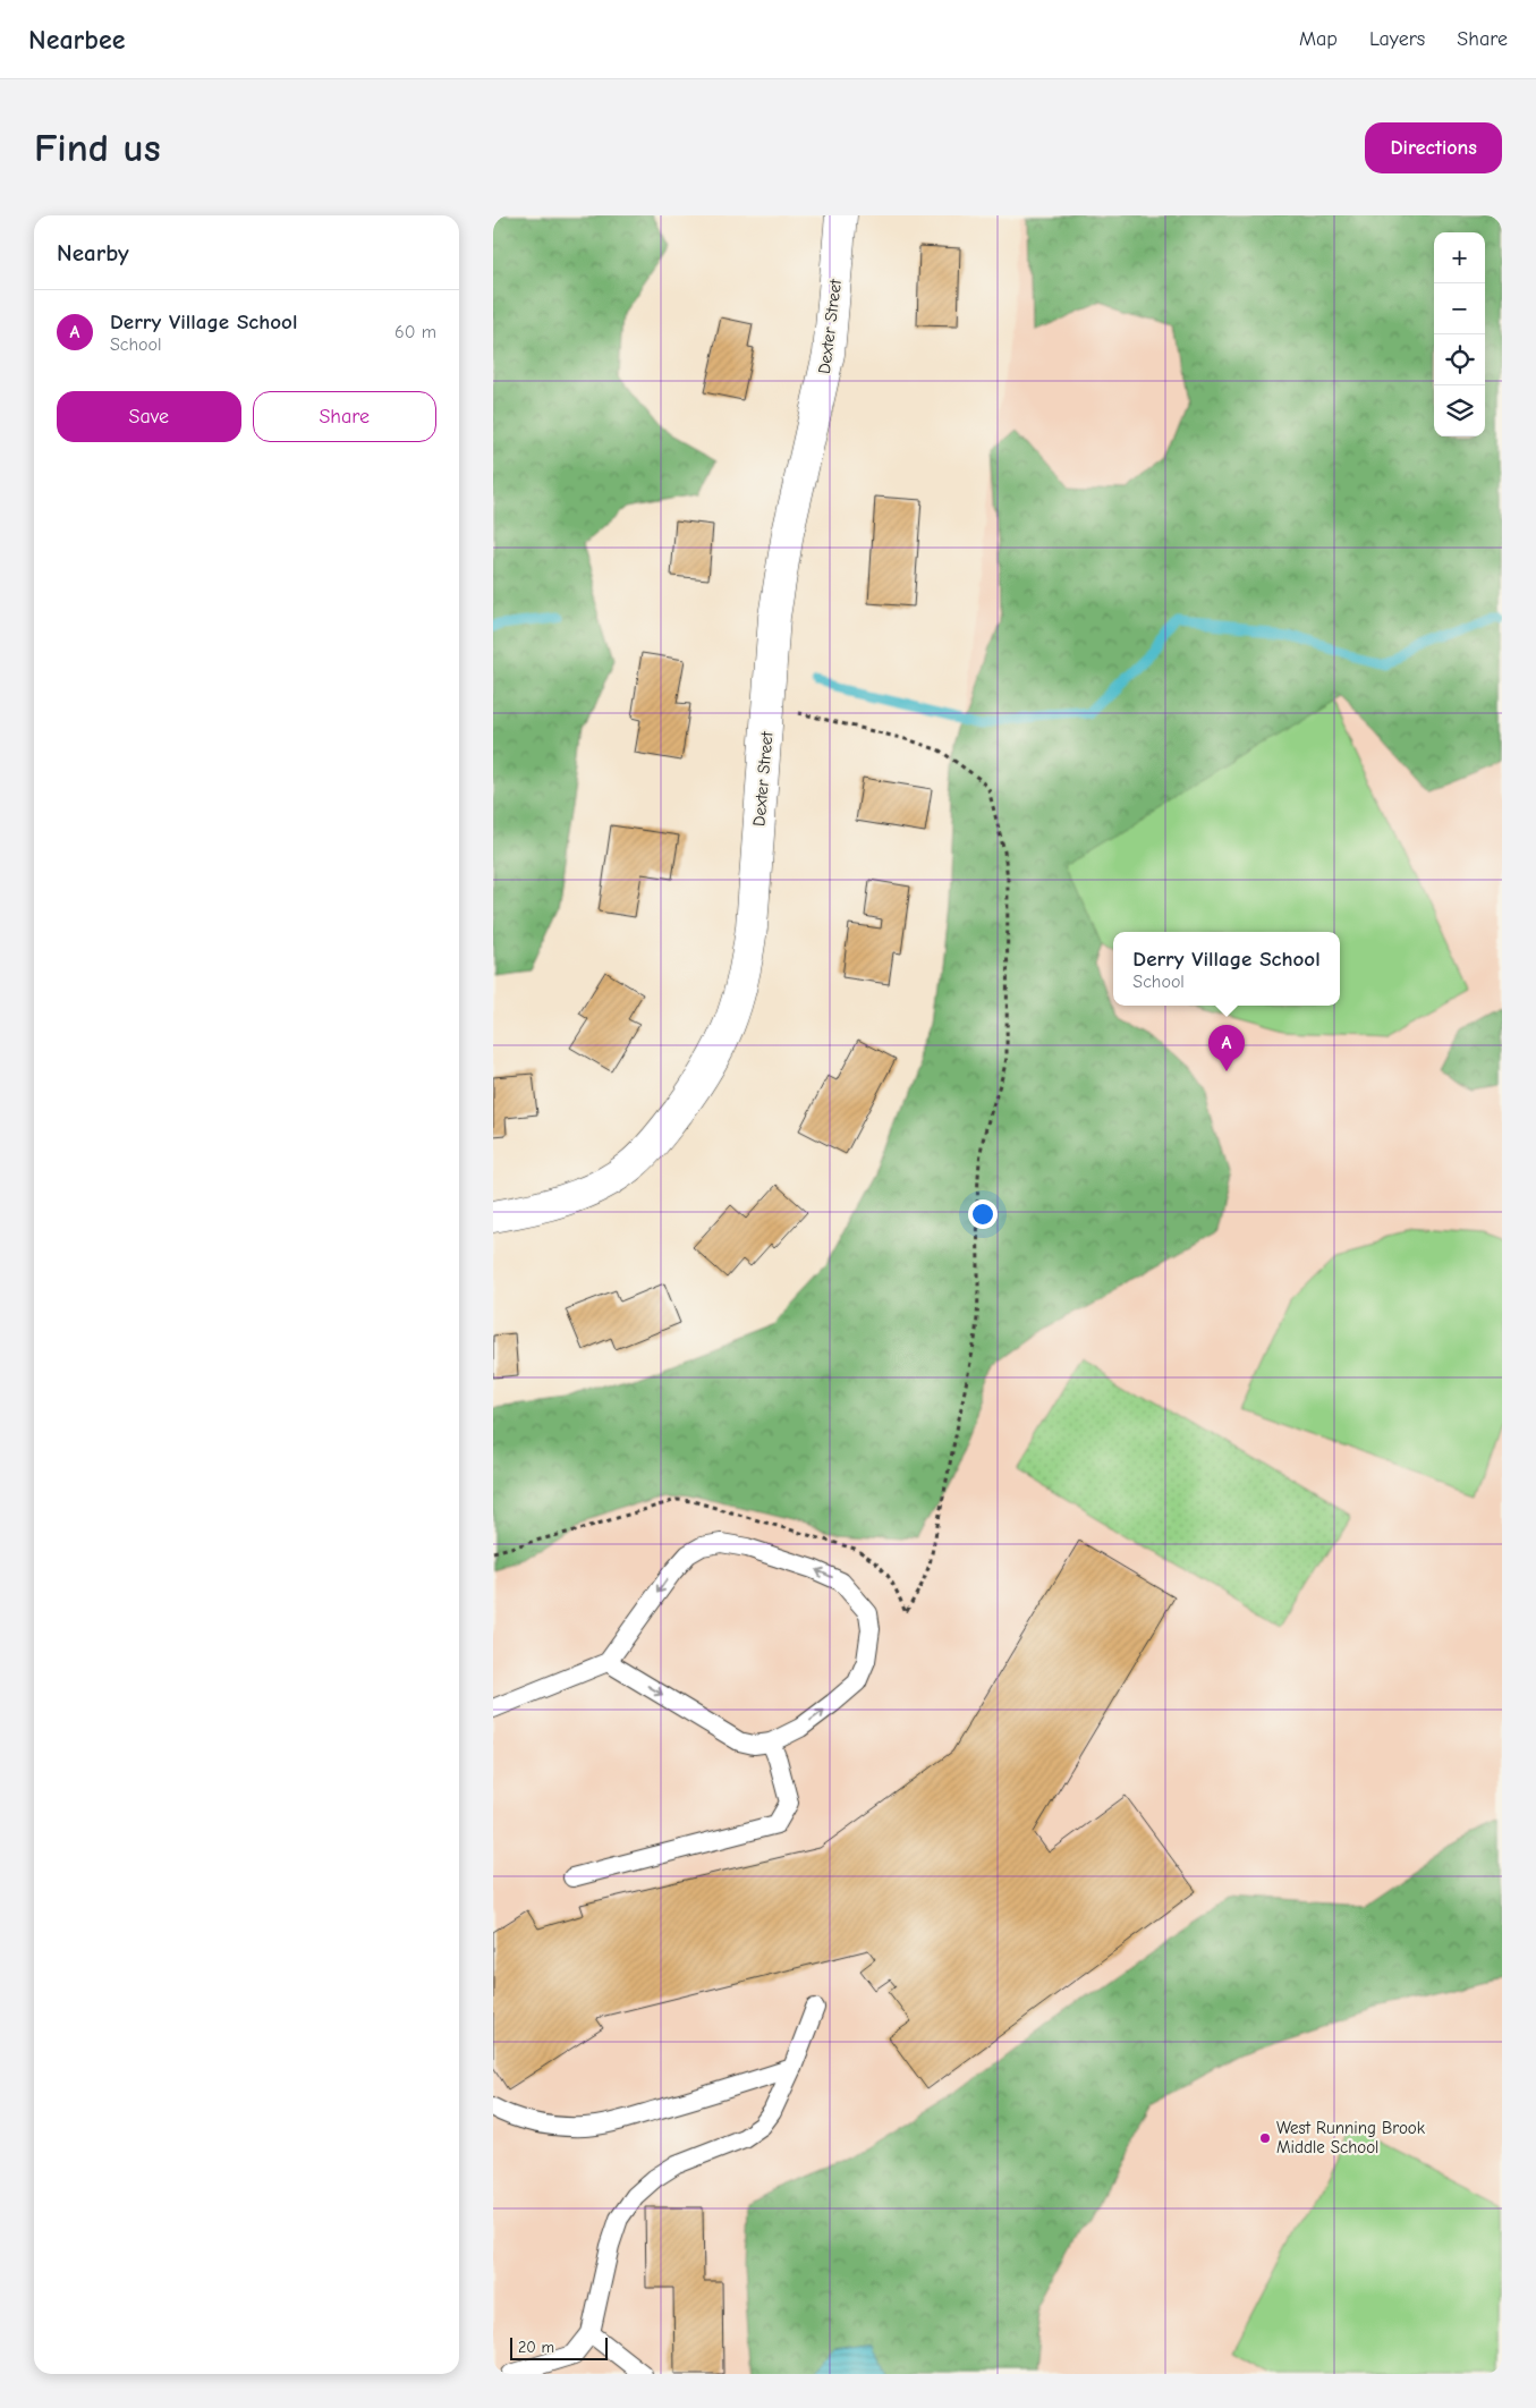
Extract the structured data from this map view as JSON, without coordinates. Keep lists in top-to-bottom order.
{
  "streets": {
    "street": ["Dexter Street"]
  },
  "places": ["West Running Brook Middle School"],
  "scale_bar": "20 m",
  "page": {
    "header": "Nearbee",
    "nav": ["Map", "Layers", "Share"],
    "buttons": [
      "Directions",
      ["Save", "Share"]
    ],
    "title": "Find us",
    "heading": "Nearby",
    "map_buttons": ["+", "−"],
    "list": [
      {
        "mark": "A",
        "name": "Derry Village School",
        "note": "School",
        "value": "60 m"
      }
    ],
    "popup": ["Derry Village School", "School"],
    "pins": "A",
    "scale": "20 m"
  }
}
